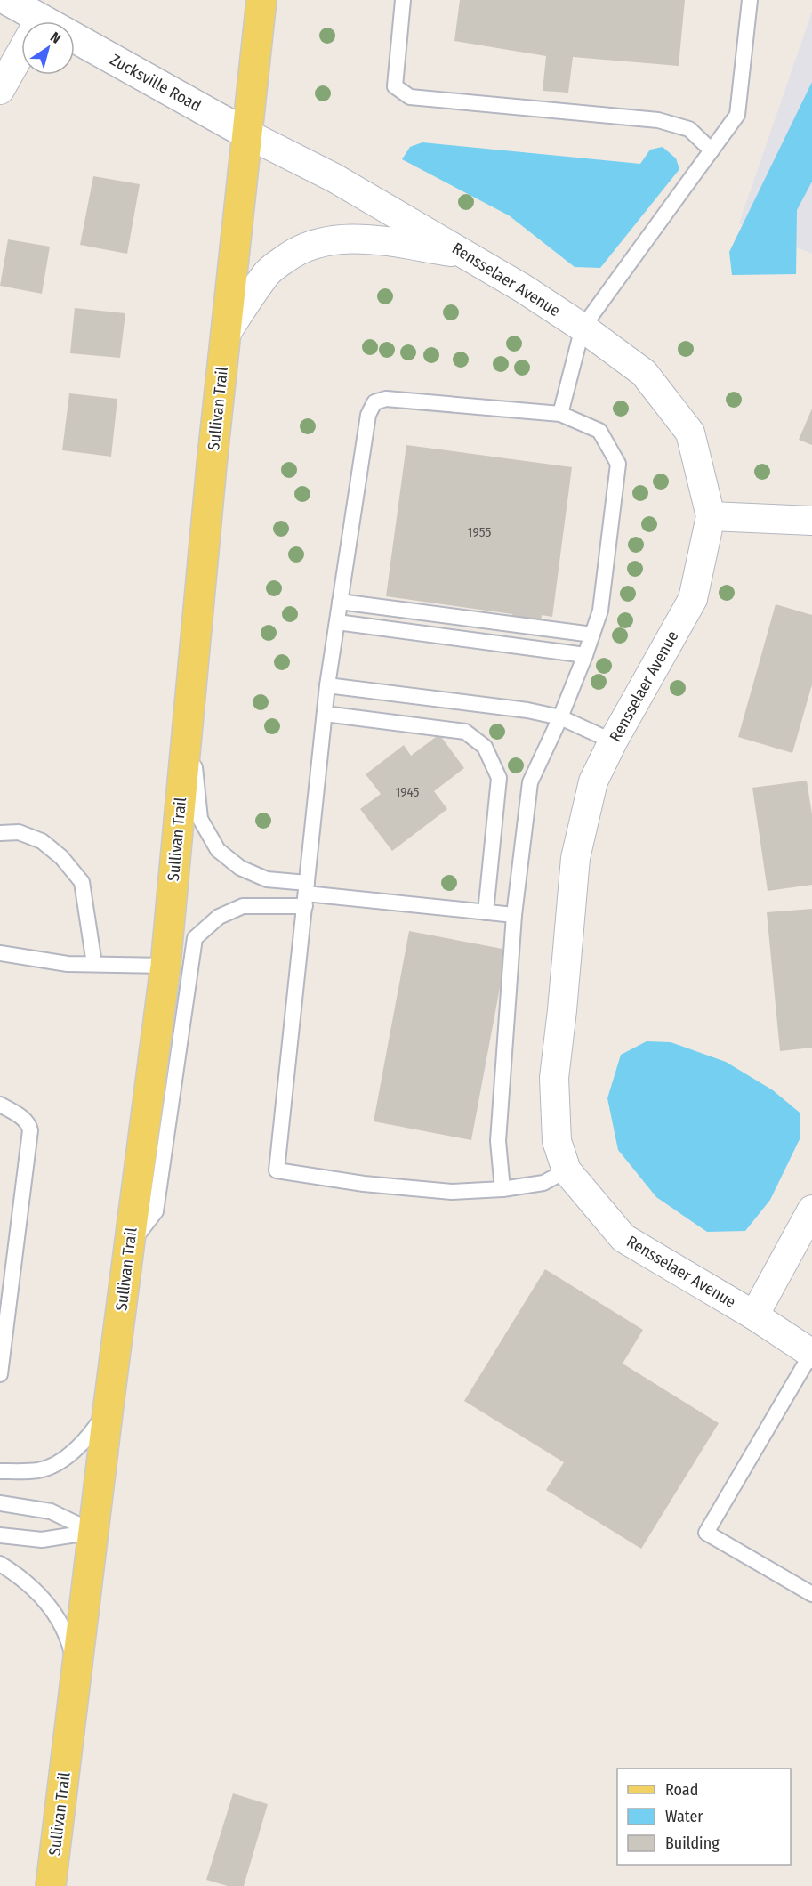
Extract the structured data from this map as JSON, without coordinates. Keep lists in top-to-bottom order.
{
  "streets": {
    "main road": ["Sullivan Trail"],
    "street": ["Zucksville Road", "Rensselaer Avenue"]
  },
  "crossings": [
    ["Zucksville Road", "Rensselaer Avenue"],
    ["Zucksville Road", "Sullivan Trail"],
    ["Rensselaer Avenue", "Sullivan Trail"]
  ],
  "house_numbers": ["1955", "1945"],
  "legend": ["Road", "Water", "Building"],
  "north": "top right"
}
